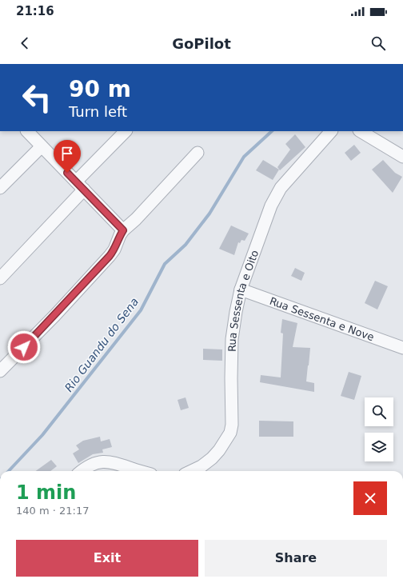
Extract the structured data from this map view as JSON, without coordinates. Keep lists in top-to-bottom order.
{
  "streets": {
    "street": ["Rua Sessenta e Oito", "Rua Sessenta e Nove"]
  },
  "crossings": [
    ["Rua Sessenta e Oito", "Rua Sessenta e Nove"]
  ],
  "water": ["Rio Guandu do Sena"],
  "page": {
    "status": "21:16",
    "header": "GoPilot",
    "turn": ["90 m", "Turn left"],
    "heading": ["1 min", "140 m · 21:17"],
    "buttons": ["Exit", "Share"]
  }
}
